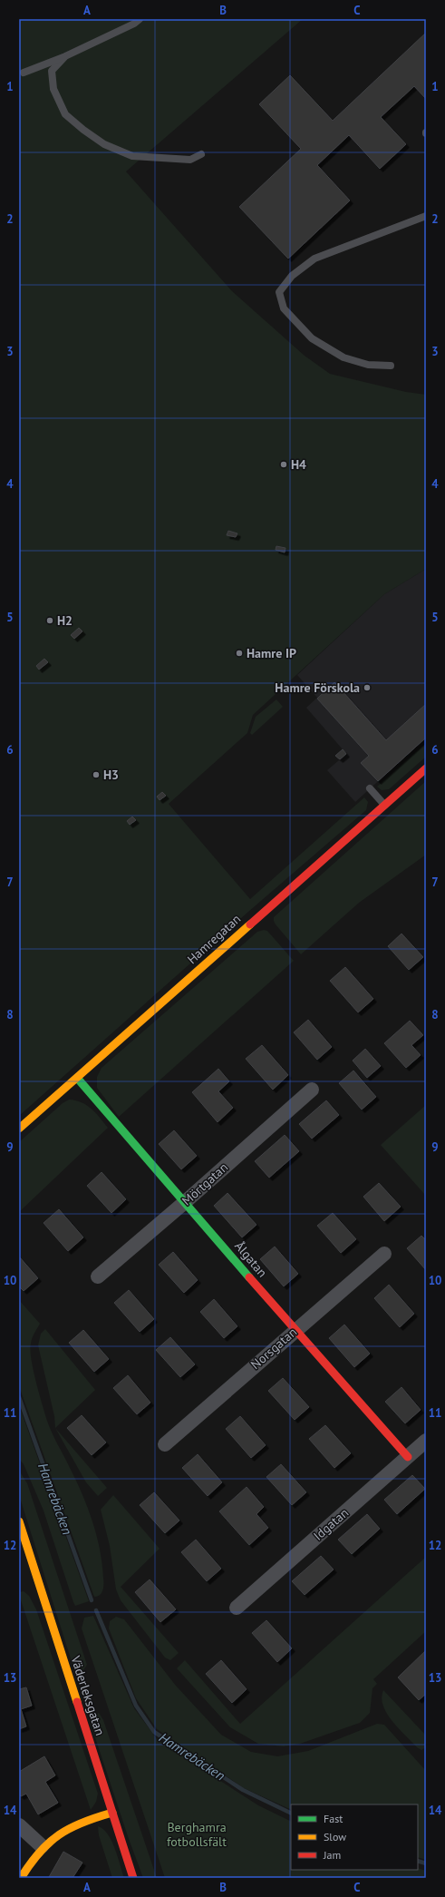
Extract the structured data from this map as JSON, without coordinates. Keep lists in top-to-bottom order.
{
  "streets": {
    "street": [
      "Hamregatan",
      "Mörtgatan",
      "Ålgatan",
      "Norsgatan",
      "Idgatan",
      "Väderleksgatan"
    ]
  },
  "crossings": [
    ["Hamregatan", "Ålgatan"],
    ["Mörtgatan", "Ålgatan"],
    ["Ålgatan", "Norsgatan"],
    ["Ålgatan", "Idgatan"]
  ],
  "water": ["Hamrebäcken"],
  "parks": ["Berghamra fotbollsfält"],
  "places": [
    "H4",
    "H2",
    "Hamre IP",
    "Hamre Förskola",
    "H3"
  ],
  "legend": ["Fast", "Slow", "Jam"],
  "grid": {
    "columns": ["A", "B", "C"],
    "rows": [
      "1",
      "2",
      "3",
      "4",
      "5",
      "6",
      "7",
      "8",
      "9",
      "10",
      "11",
      "12",
      "13",
      "14"
    ]
  }
}
